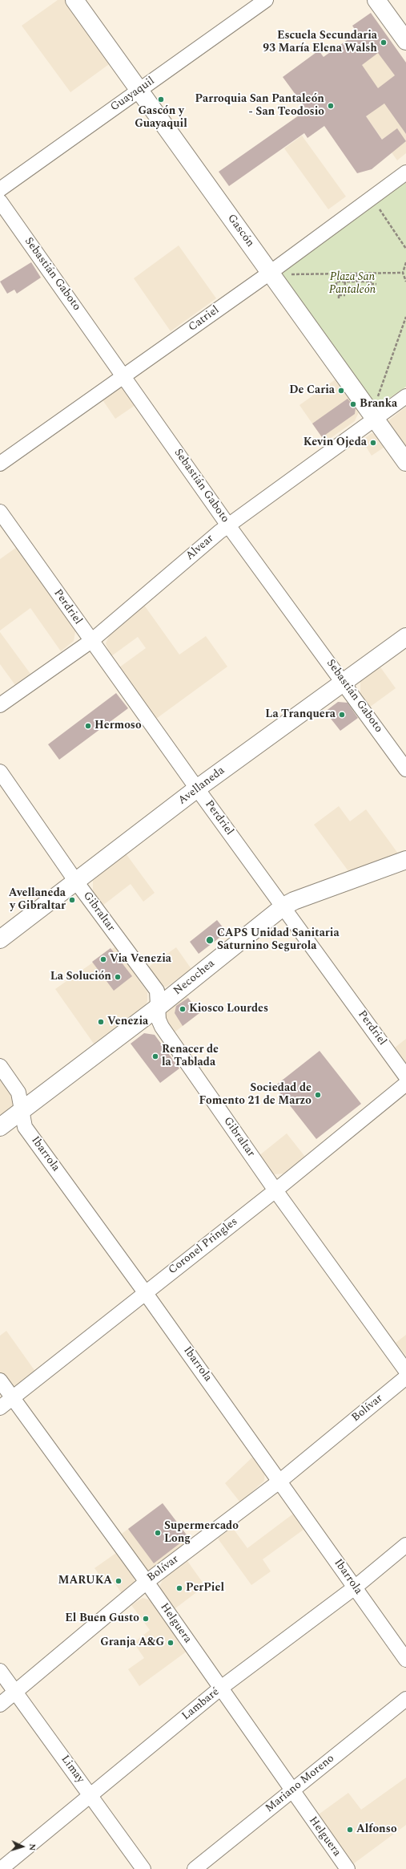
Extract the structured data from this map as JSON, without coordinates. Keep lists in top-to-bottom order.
{
  "streets": {
    "street": [
      "Guayaquil",
      "Gascón",
      "Sebastián Gaboto",
      "Catriel",
      "Alvear",
      "Perdriel",
      "Avellaneda",
      "Gibraltar",
      "Necochea",
      "Ibarrola",
      "Coronel Pringles",
      "Bolívar",
      "Helguera",
      "Lambaré",
      "Limay",
      "Mariano Moreno"
    ]
  },
  "crossings": [
    ["Guayaquil", "Gascón"],
    ["Gascón", "Catriel"],
    ["Gascón", "Alvear"],
    ["Sebastián Gaboto", "Catriel"],
    ["Sebastián Gaboto", "Alvear"],
    ["Sebastián Gaboto", "Avellaneda"],
    ["Alvear", "Perdriel"],
    ["Perdriel", "Avellaneda"],
    ["Perdriel", "Necochea"],
    ["Avellaneda", "Gibraltar"],
    ["Gibraltar", "Necochea"],
    ["Gibraltar", "Coronel Pringles"],
    ["Necochea", "Ibarrola"],
    ["Ibarrola", "Coronel Pringles"],
    ["Ibarrola", "Bolívar"],
    ["Ibarrola", "Lambaré"],
    ["Coronel Pringles", "Helguera"],
    ["Bolívar", "Helguera"],
    ["Bolívar", "Limay"],
    ["Helguera", "Lambaré"],
    ["Helguera", "Mariano Moreno"],
    ["Lambaré", "Limay"]
  ],
  "parks": ["Plaza San Pantaleón"],
  "places": [
    "Escuela Secundaria 93 María Elena Walsh",
    "Gascón y Guayaquil",
    "Parroquia San Pantaleón - San Teodosio",
    "De Caria",
    "Branka",
    "Kevin Ojeda",
    "La Tranquera",
    "Hermoso",
    "Avellaneda y Gibraltar",
    "CAPS Unidad Sanitaria Saturnino Segurola",
    "Via Venezia",
    "La Solución",
    "Kiosco Lourdes",
    "Venezia",
    "Renacer de la Tablada",
    "Sociedad de Fomento 21 de Marzo",
    "Supermercado Long",
    "MARUKA",
    "PerPiel",
    "El Buen Gusto",
    "Granja A&G",
    "Alfonso"
  ],
  "north": "right"
}
